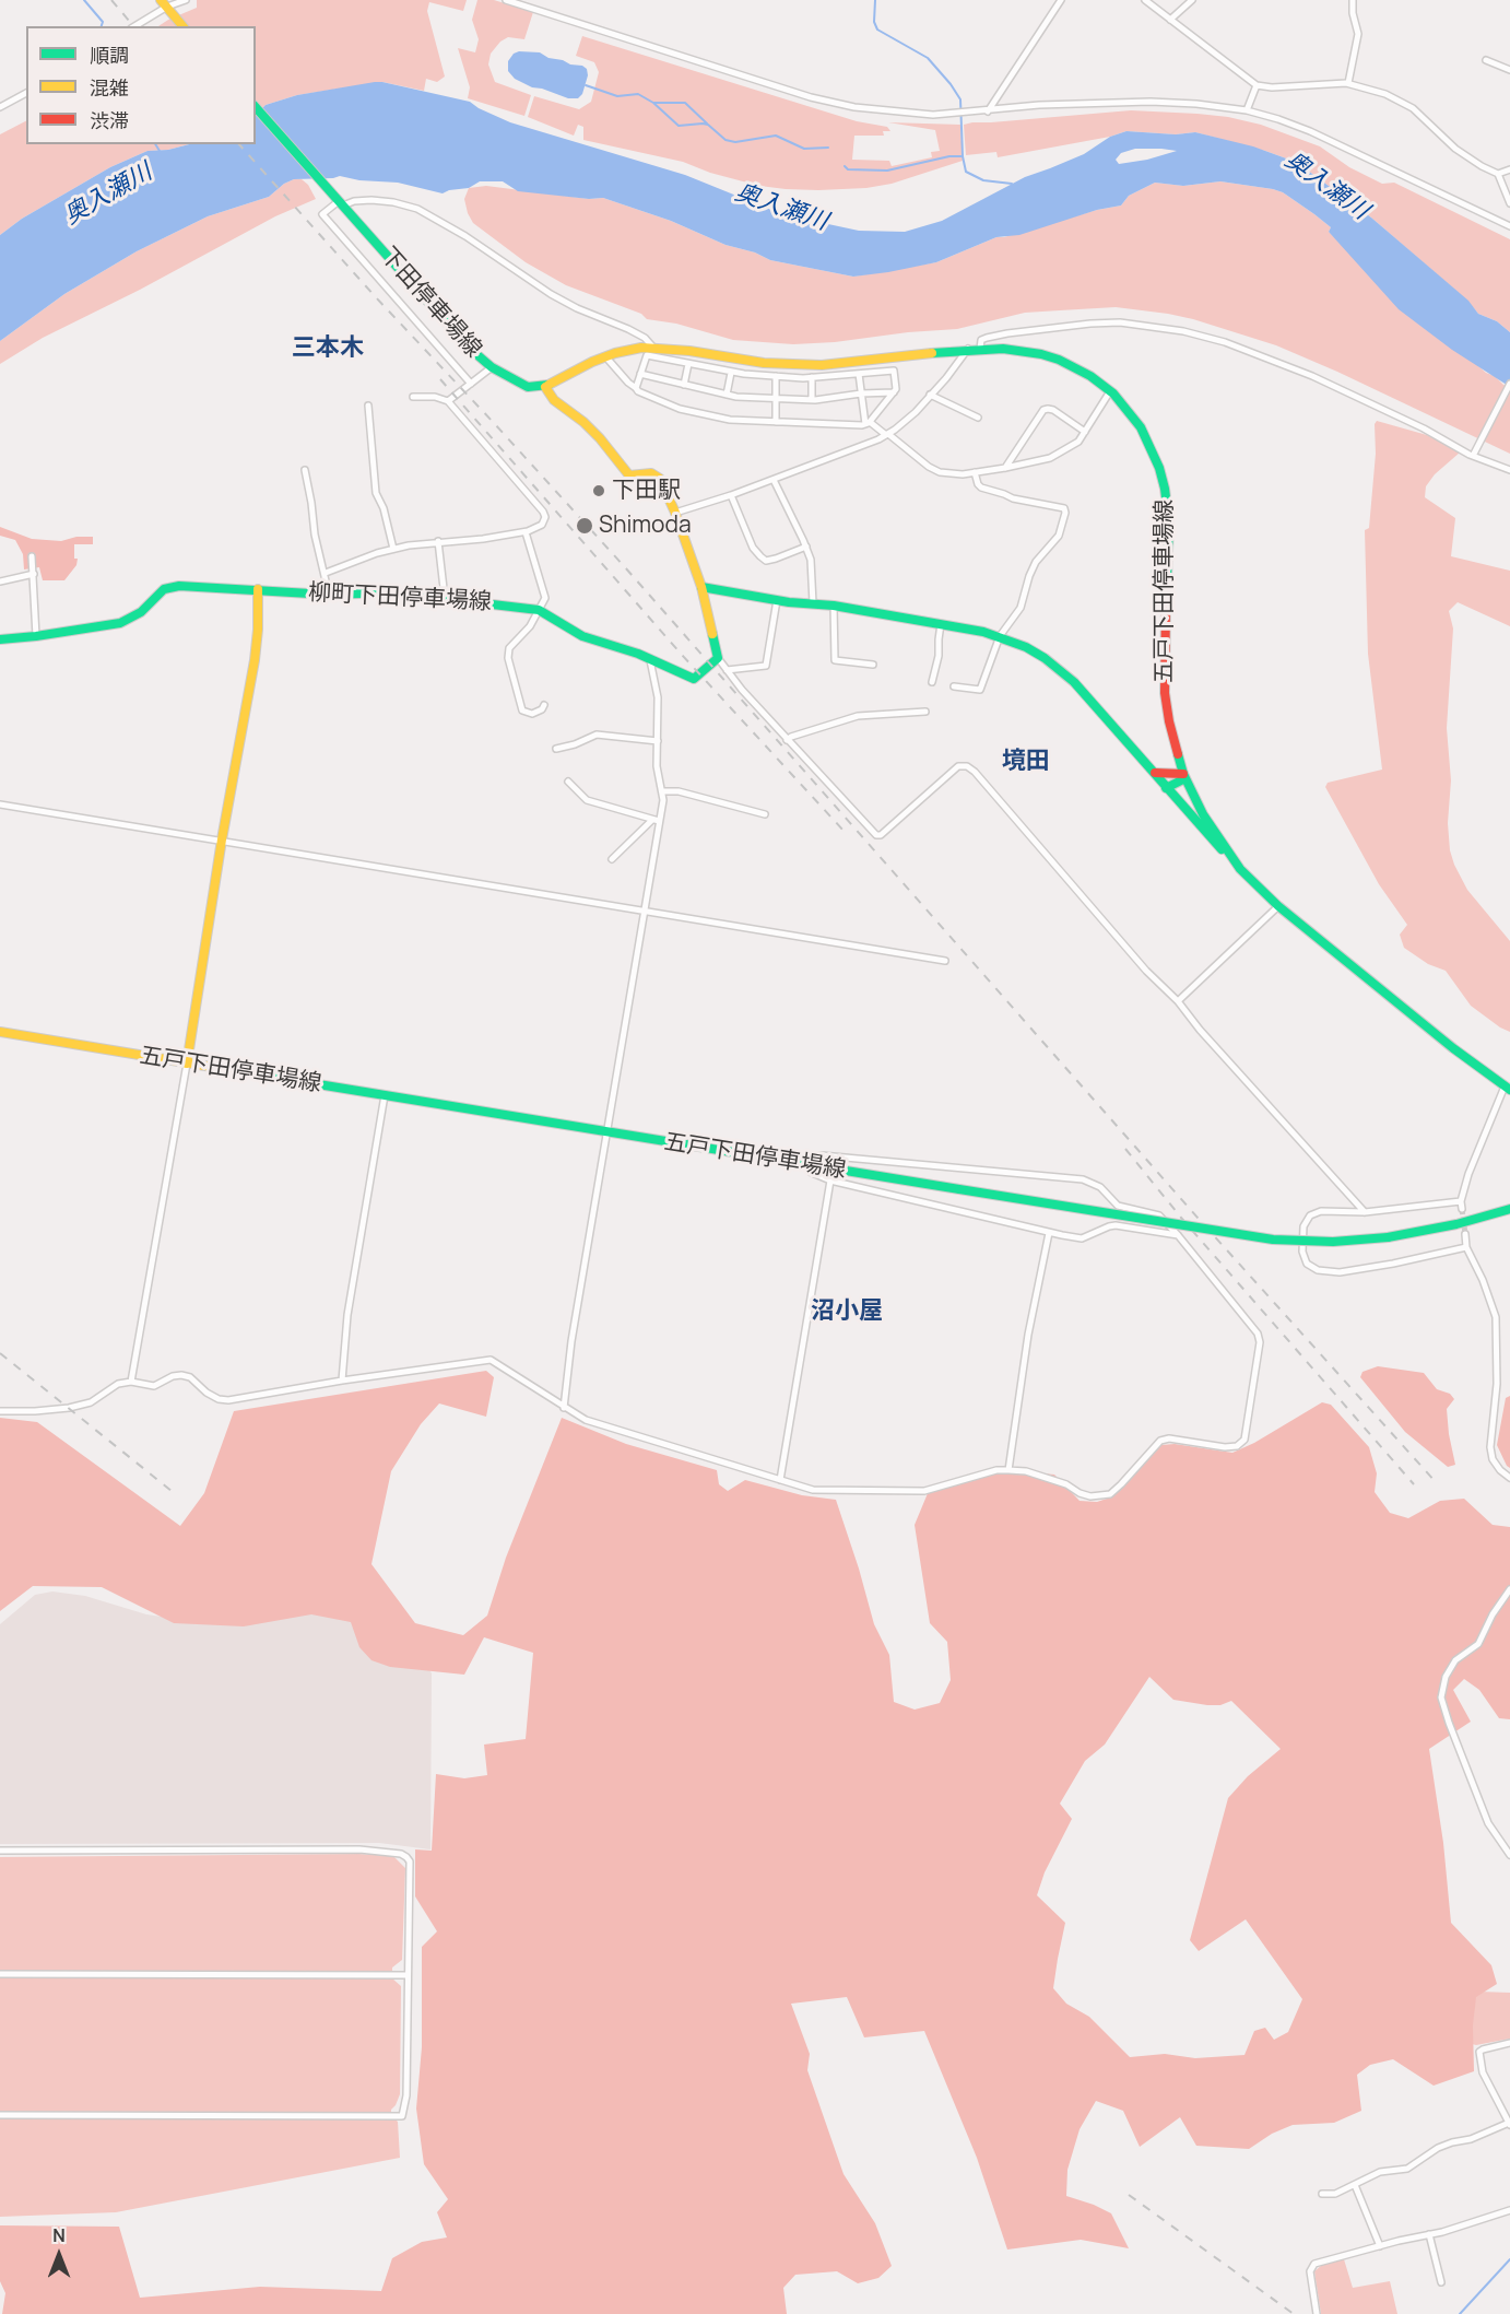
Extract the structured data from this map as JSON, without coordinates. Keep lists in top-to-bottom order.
{
  "streets": {
    "main road": ["下田停車場線", "五戸下田停車場線", "柳町下田停車場線"]
  },
  "crossings": [
    ["下田停車場線", "五戸下田停車場線"]
  ],
  "districts": ["三本木", "境田", "沼小屋"],
  "water": ["奥入瀬川"],
  "places": ["下田駅", "Shimoda"],
  "legend": ["順調", "混雑", "渋滞"],
  "north": "top"
}
